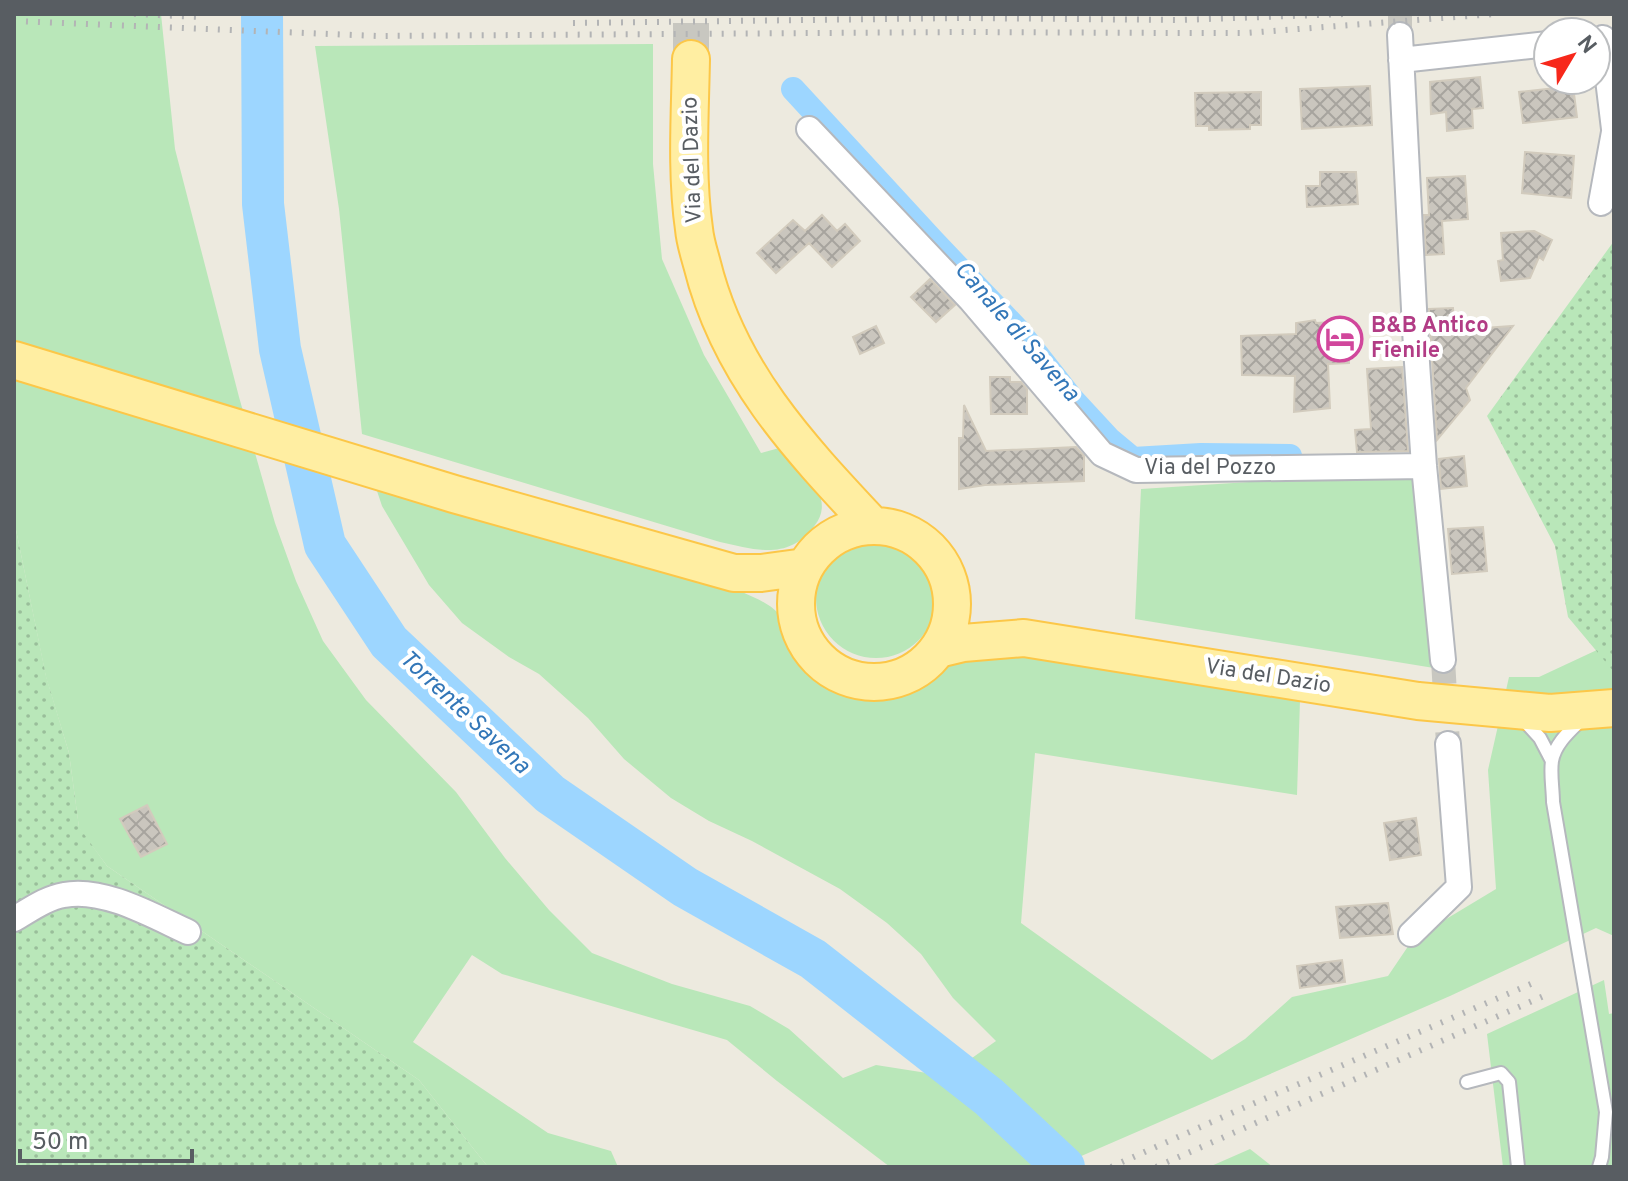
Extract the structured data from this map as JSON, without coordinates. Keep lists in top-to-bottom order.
{
  "streets": {
    "main road": ["Via del Dazio"],
    "street": ["Via del Pozzo"]
  },
  "water": ["Canale di Savena", "Torrente Savena"],
  "places": {
    "hotel": ["B&B Antico Fienile"]
  },
  "scale_bar": "50 m",
  "north": "top right"
}
